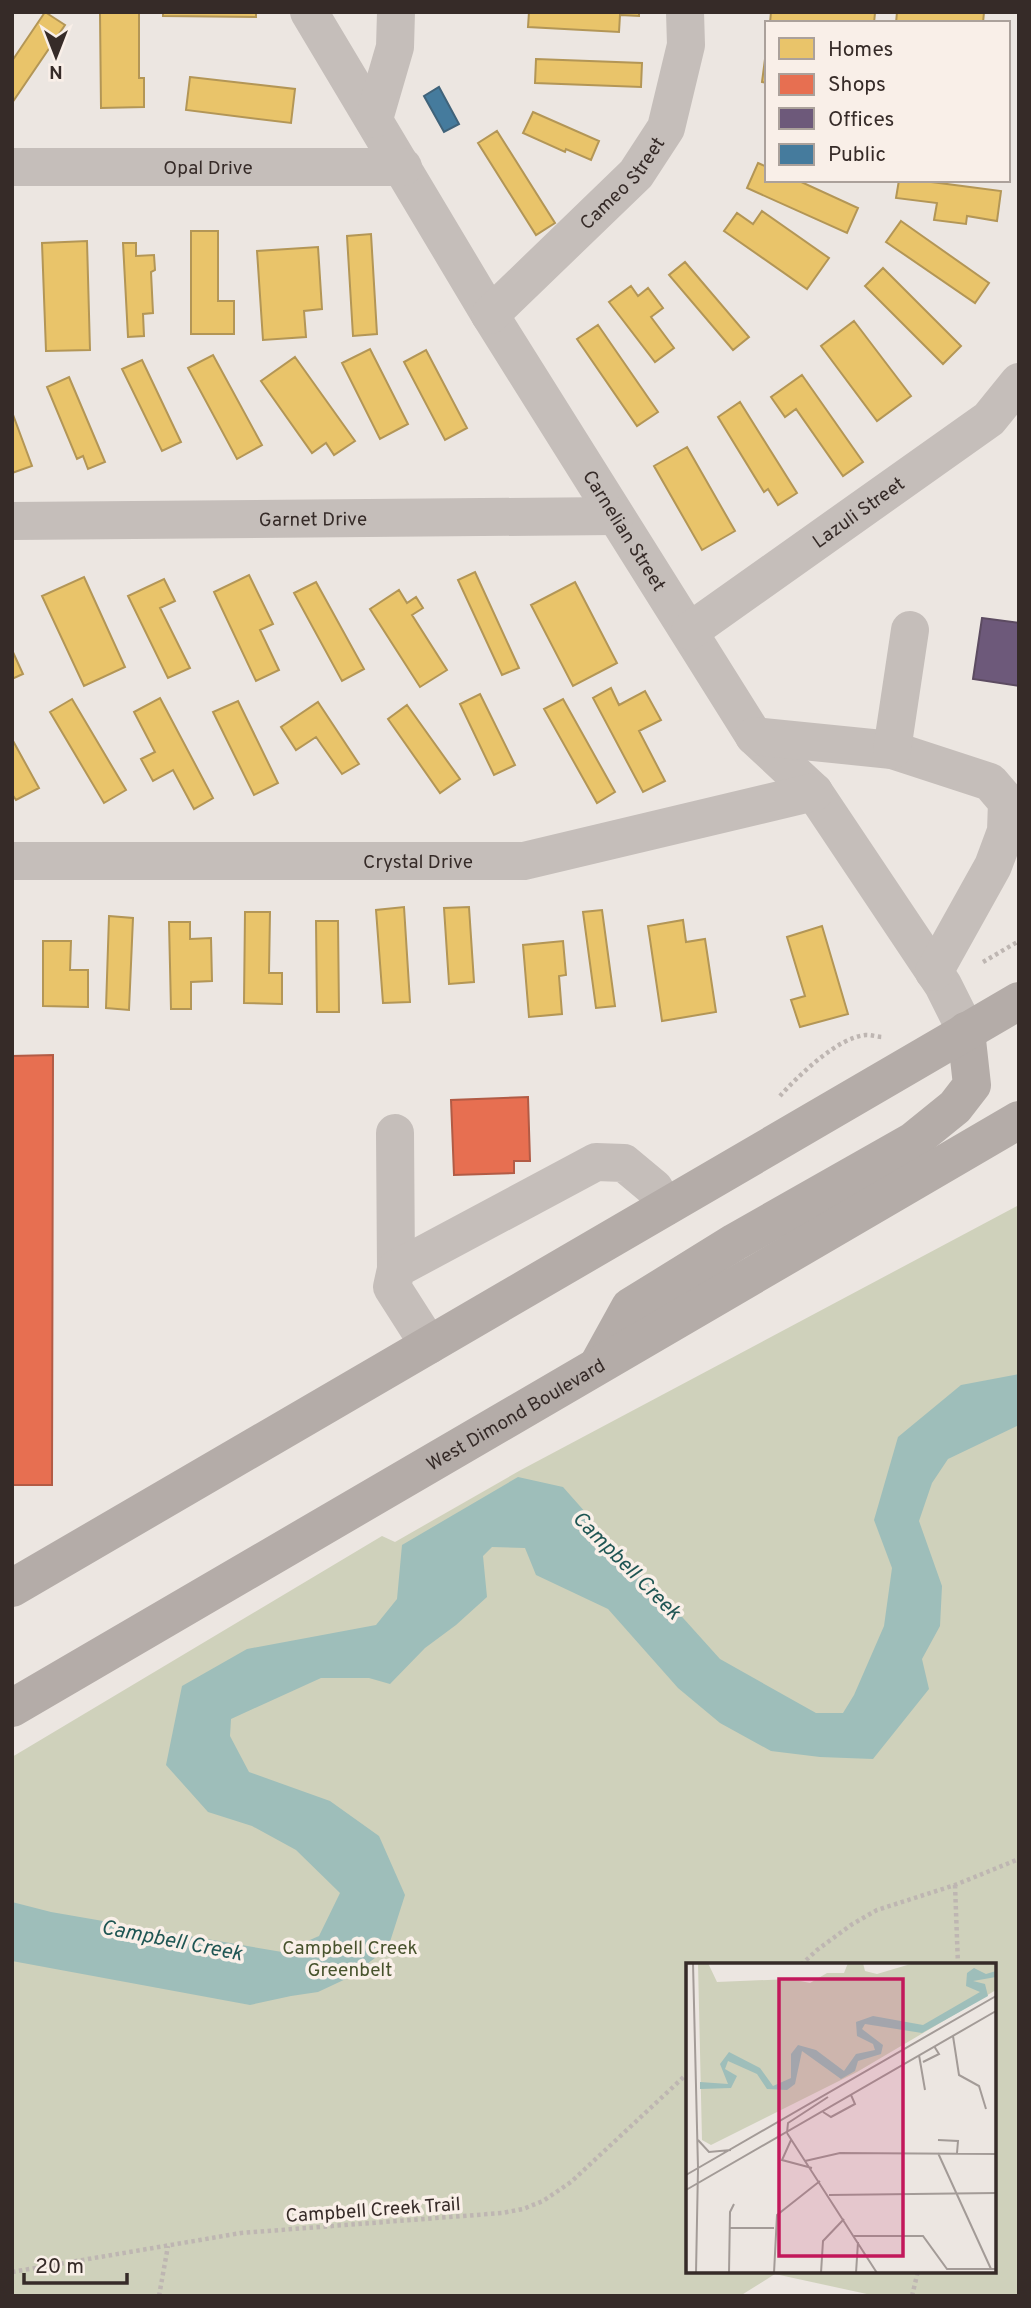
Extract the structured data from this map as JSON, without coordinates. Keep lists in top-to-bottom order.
{
  "streets": {
    "main road": ["West Dimond Boulevard"],
    "street": [
      "Opal Drive",
      "Cameo Street",
      "Lazuli Street",
      "Garnet Drive",
      "Carnelian Street",
      "Crystal Drive"
    ],
    "path": ["Campbell Creek Trail"]
  },
  "crossings": [
    ["Opal Drive", "Carnelian Street"],
    ["Cameo Street", "Carnelian Street"],
    ["Lazuli Street", "Carnelian Street"],
    ["Garnet Drive", "Carnelian Street"],
    ["Carnelian Street", "Crystal Drive"]
  ],
  "water": ["Campbell Creek"],
  "parks": ["Campbell Creek Greenbelt"],
  "legend": [
    "Homes",
    "Shops",
    "Offices",
    "Public"
  ],
  "scale_bar": "20 m",
  "north": "bottom"
}
